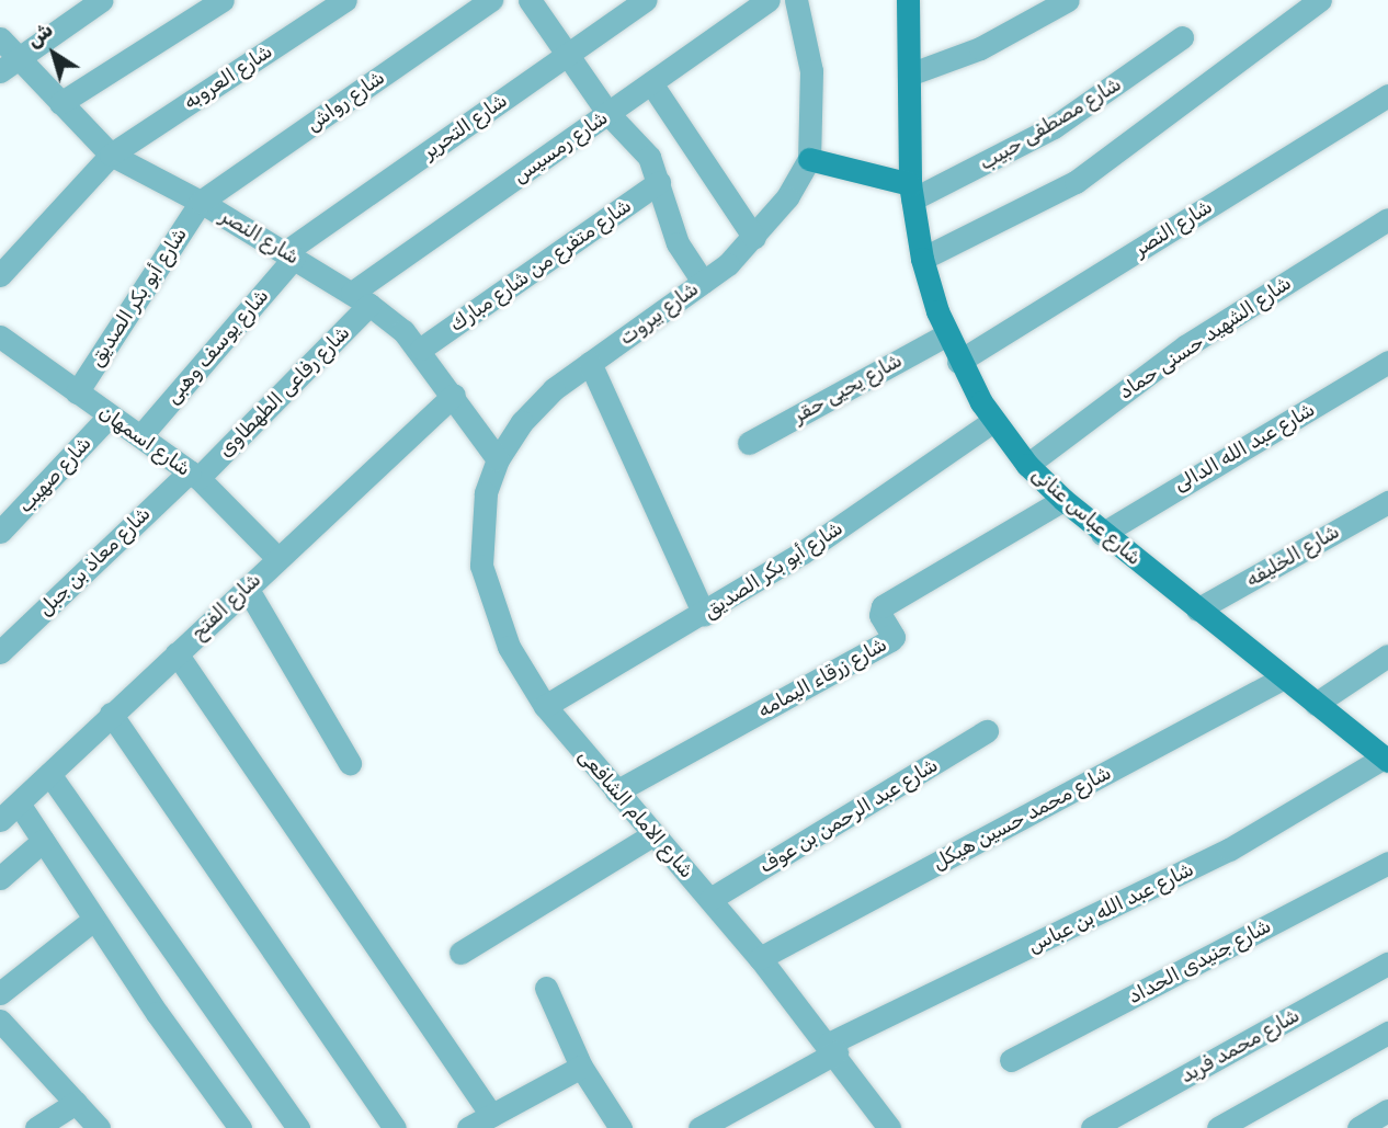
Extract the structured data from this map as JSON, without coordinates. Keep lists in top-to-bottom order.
{
  "streets": {
    "street": [
      "شارع العروبه",
      "شارع رواش",
      "شارع مصطفى حبيب",
      "شارع التحرير",
      "شارع رمسيس",
      "شارع النصر",
      "شارع متفرع من شارع مبارك",
      "شارع أبو بكر الصديق",
      "شارع بيروت",
      "شارع الشهيد حسنى حماد",
      "شارع يوسف وهبى",
      "شارع يحيى حقر",
      "شارع رفاعى الطهطاوى",
      "شارع اسمهان",
      "شارع عبد الله الدالى",
      "شارع صهيب",
      "شارع عباس عنانى",
      "شارع الخليفه",
      "شارع معاذ بن جبل",
      "شارع الفتح",
      "شارع زرقاء اليمامه",
      "شارع الامام الشافعى",
      "شارع عبد الرحمن بن عوف",
      "شارع محمد حسين هيكل",
      "شارع عبد الله بن عباس",
      "شارع جنيدى الحداد",
      "شارع محمد فريد"
    ]
  },
  "crossings": [
    ["شارع العروبه", "شارع النصر"],
    ["شارع رواش", "شارع النصر"],
    ["شارع رواش", "شارع أبو بكر الصديق"],
    ["شارع مصطفى حبيب", "شارع عباس عنانى"],
    ["شارع التحرير", "شارع النصر"],
    ["شارع التحرير", "شارع يوسف وهبى"],
    ["شارع رمسيس", "شارع النصر"],
    ["شارع رمسيس", "شارع رفاعى الطهطاوى"],
    ["شارع النصر", "شارع متفرع من شارع مبارك"],
    ["شارع النصر", "شارع أبو بكر الصديق"],
    ["شارع النصر", "شارع بيروت"],
    ["شارع النصر", "شارع يوسف وهبى"],
    ["شارع النصر", "شارع رفاعى الطهطاوى"],
    ["شارع النصر", "شارع عباس عنانى"],
    ["شارع النصر", "شارع الفتح"],
    ["شارع النصر", "شارع الامام الشافعى"],
    ["شارع أبو بكر الصديق", "شارع اسمهان"],
    ["شارع أبو بكر الصديق", "شارع عباس عنانى"],
    ["شارع أبو بكر الصديق", "شارع الامام الشافعى"],
    ["شارع بيروت", "شارع الامام الشافعى"],
    ["شارع الشهيد حسنى حماد", "شارع عباس عنانى"],
    ["شارع يوسف وهبى", "شارع اسمهان"],
    ["شارع يحيى حقر", "شارع عباس عنانى"],
    ["شارع رفاعى الطهطاوى", "شارع اسمهان"],
    ["شارع رفاعى الطهطاوى", "شارع معاذ بن جبل"],
    ["شارع اسمهان", "شارع صهيب"],
    ["شارع اسمهان", "شارع معاذ بن جبل"],
    ["شارع اسمهان", "شارع الفتح"],
    ["شارع عبد الله الدالى", "شارع عباس عنانى"],
    ["شارع عباس عنانى", "شارع الخليفه"],
    ["شارع عباس عنانى", "شارع زرقاء اليمامه"],
    ["شارع عباس عنانى", "شارع محمد حسين هيكل"],
    ["شارع عباس عنانى", "شارع عبد الله بن عباس"],
    ["شارع زرقاء اليمامه", "شارع الامام الشافعى"],
    ["شارع الامام الشافعى", "شارع عبد الرحمن بن عوف"],
    ["شارع الامام الشافعى", "شارع محمد حسين هيكل"],
    ["شارع الامام الشافعى", "شارع عبد الله بن عباس"]
  ],
  "north": "top left"
}
